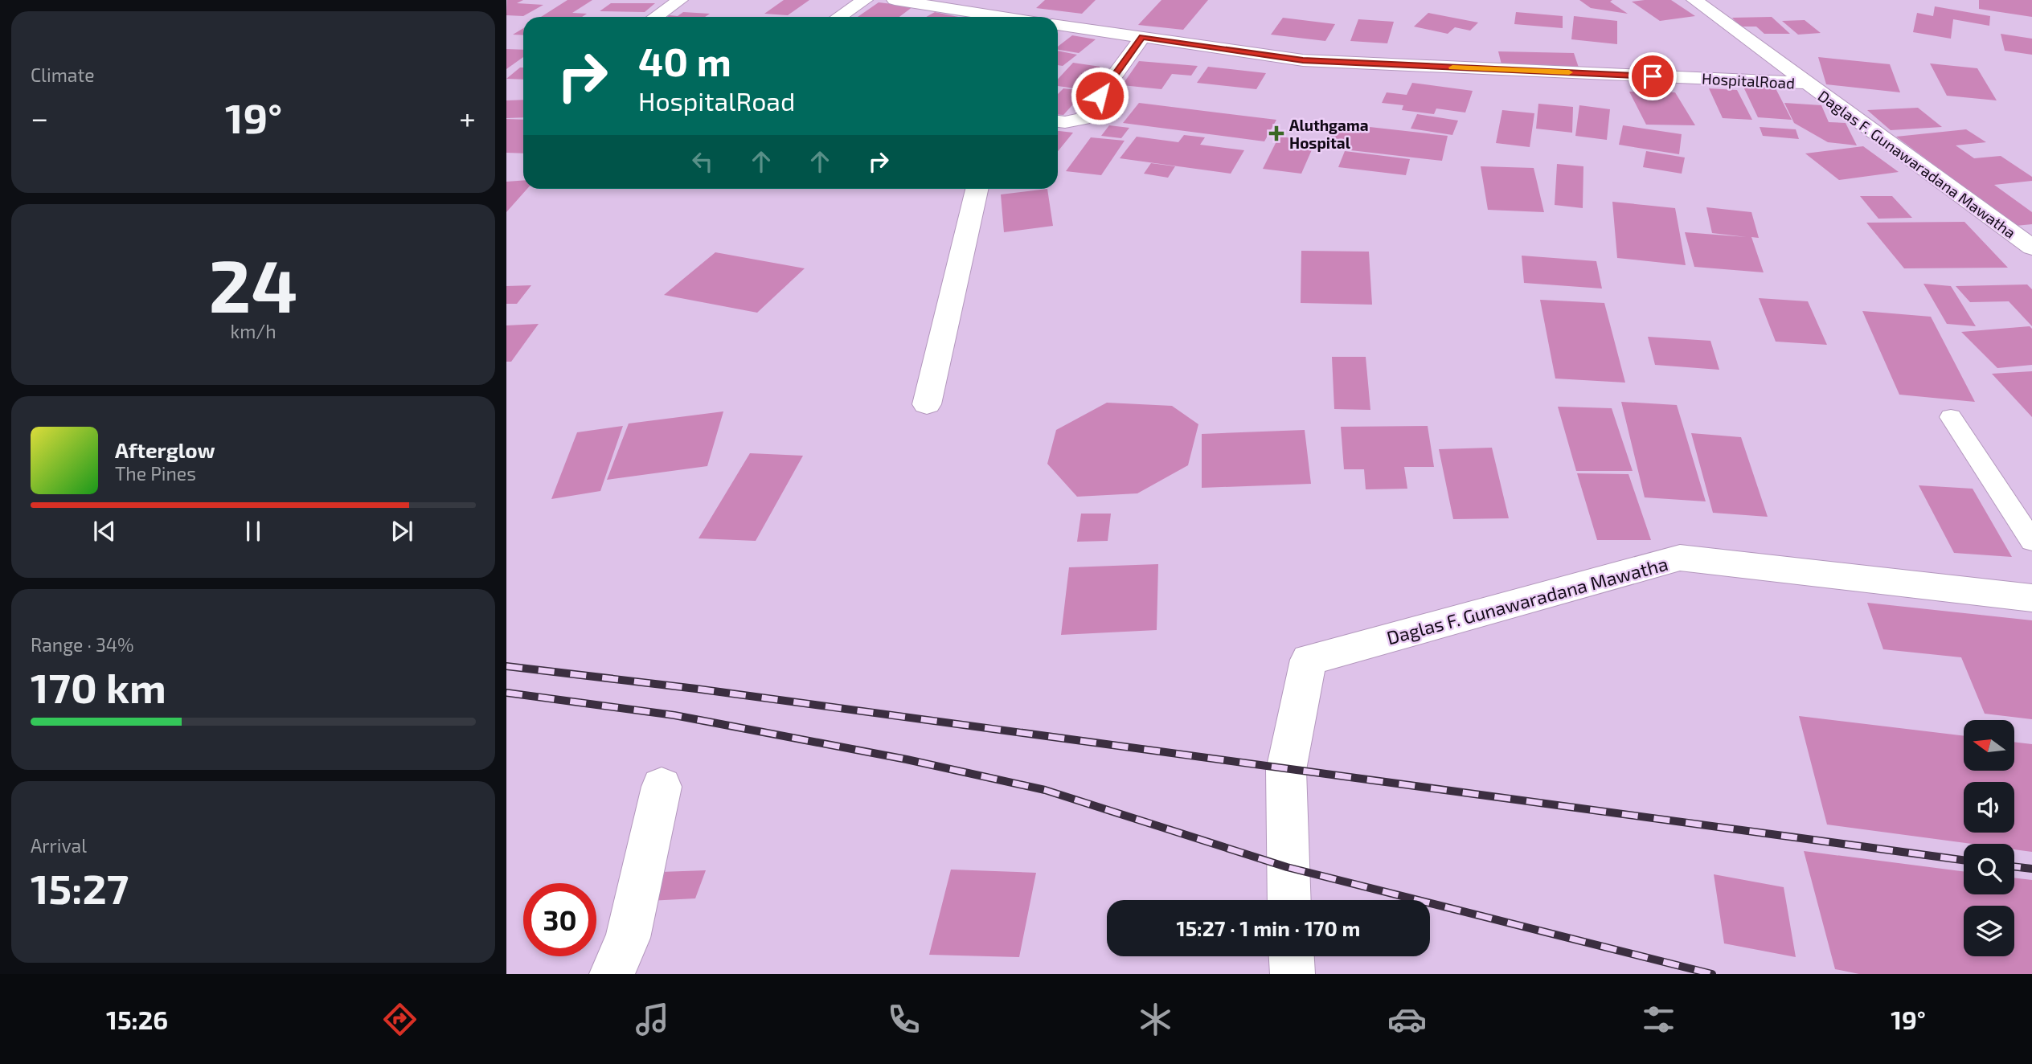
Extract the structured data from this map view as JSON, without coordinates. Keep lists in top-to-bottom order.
{
  "streets": {
    "street": ["HospitalRoad", "Daglas F. Gunawaradana Mawatha"]
  },
  "crossings": [
    ["HospitalRoad", "Daglas F. Gunawaradana Mawatha"]
  ],
  "places": {
    "health": ["Aluthgama Hospital"]
  },
  "north": "left",
  "page": {
    "tile": [
      "Climate",
      ["24", "km/h"],
      ["Range · 34%", "170 km"],
      ["Arrival", "15:27"]
    ],
    "turn": ["40 m", "HospitalRoad"],
    "heat": ["−", "19°", "+"],
    "song": ["Afterglow", "The Pines"],
    "limit": "30",
    "trip": "15:27 · 1 min · 170 m",
    "tabs": ["15:26", "19°"]
  }
}
